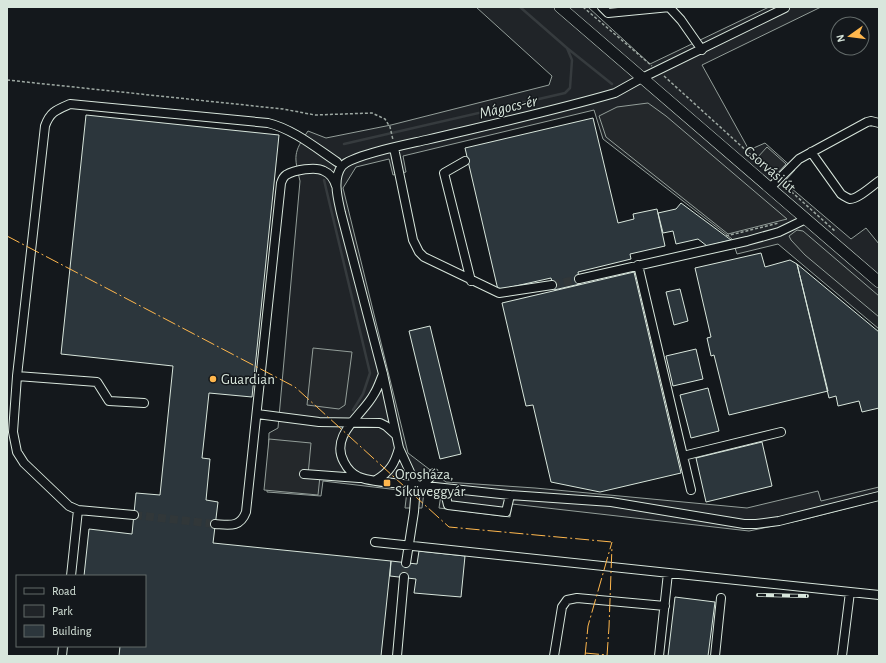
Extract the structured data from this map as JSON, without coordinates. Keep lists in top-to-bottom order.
{
  "streets": {
    "main road": ["Csorvási út"]
  },
  "water": ["Mágocs-ér"],
  "places": {
    "other": ["Guardian"],
    "transit": ["Orosháza, Síküveggyár"]
  },
  "legend": ["Road", "Park", "Building"],
  "north": "left"
}
